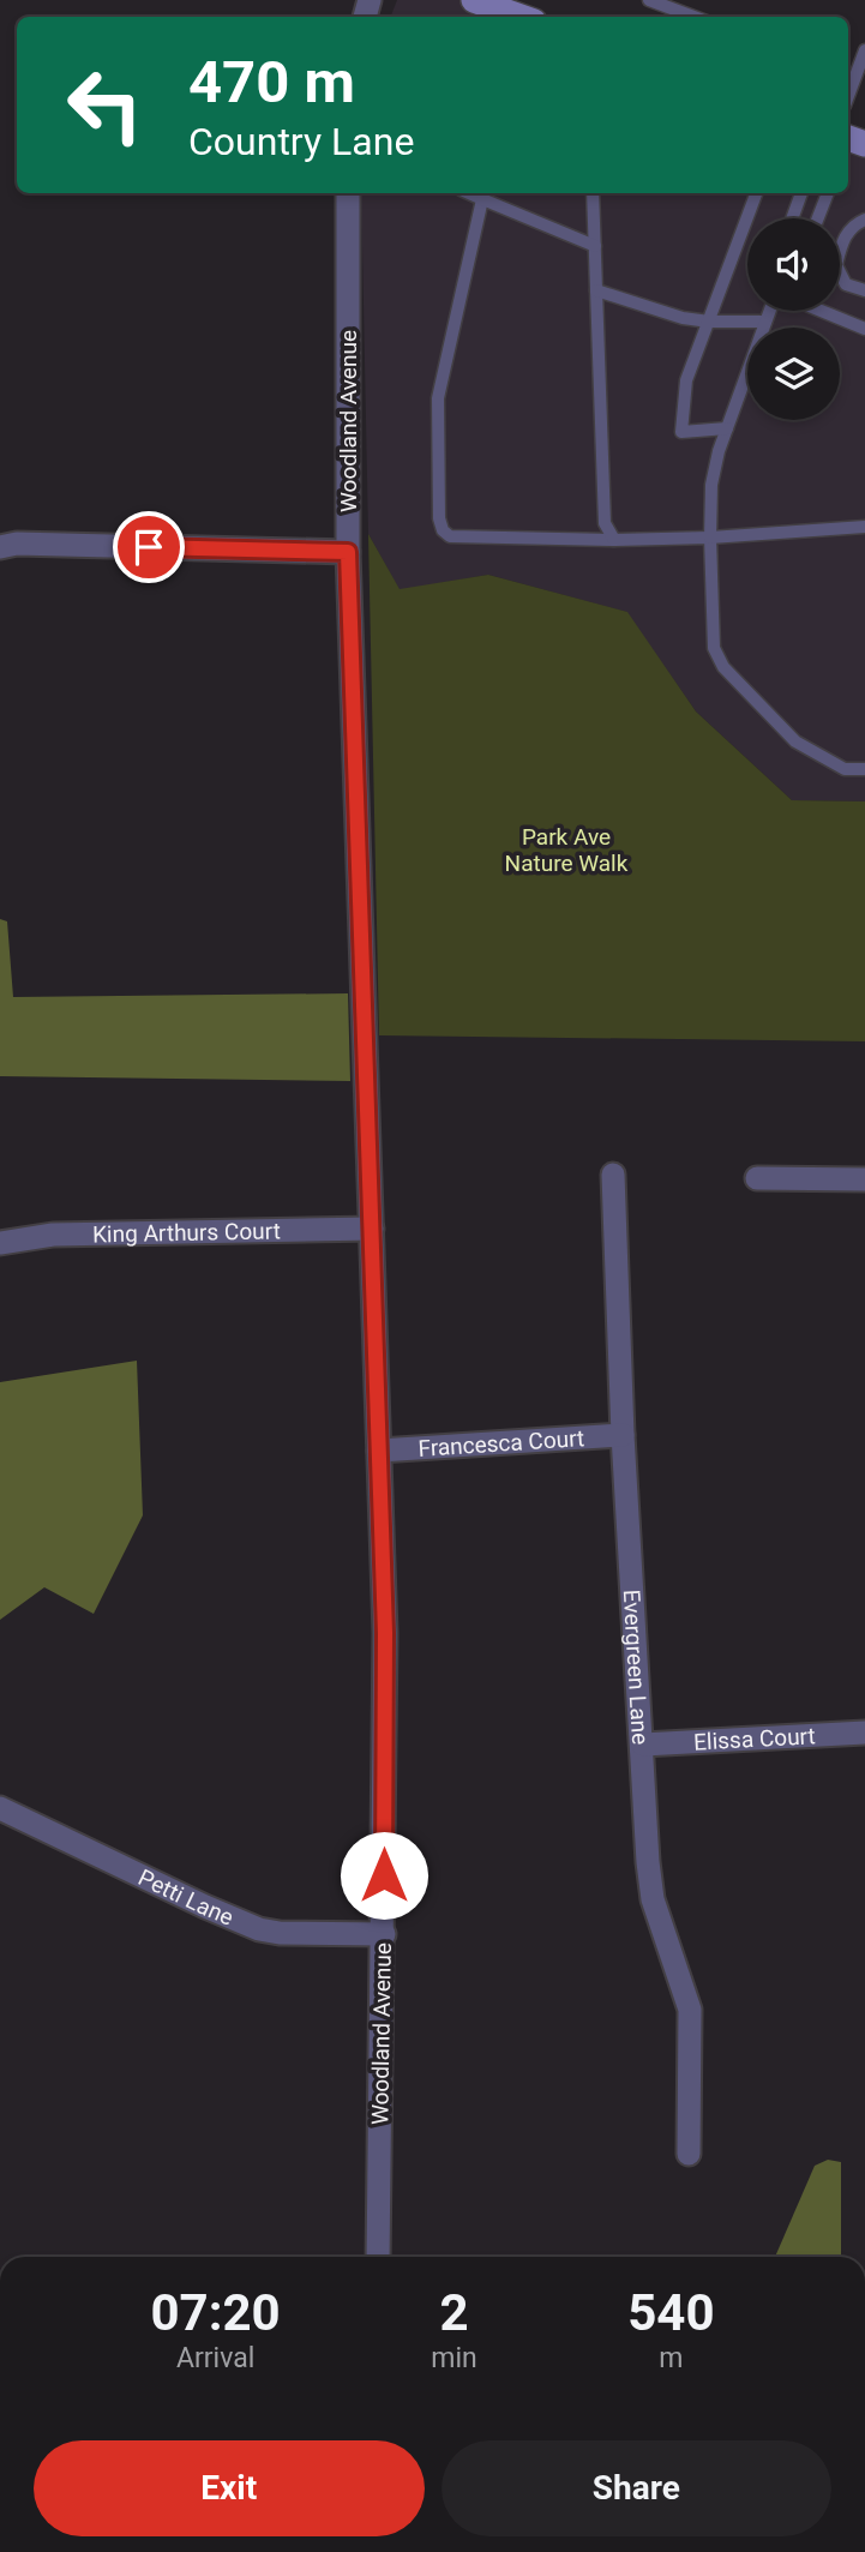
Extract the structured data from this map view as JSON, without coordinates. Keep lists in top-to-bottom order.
{
  "streets": {
    "street": [
      "Woodland Avenue",
      "King Arthurs Court",
      "Francesca Court",
      "Evergreen Lane",
      "Elissa Court",
      "Petti Lane"
    ]
  },
  "crossings": [
    ["Woodland Avenue", "King Arthurs Court"],
    ["Woodland Avenue", "Francesca Court"],
    ["Woodland Avenue", "Petti Lane"],
    ["Francesca Court", "Evergreen Lane"],
    ["Evergreen Lane", "Elissa Court"]
  ],
  "parks": ["Park Ave Nature Walk"],
  "page": {
    "turn": ["470 m", "Country Lane"],
    "eta": [
      "07:20",
      "Arrival",
      "2",
      "min",
      "540",
      "m"
    ],
    "buttons": ["Exit", "Share"]
  }
}
